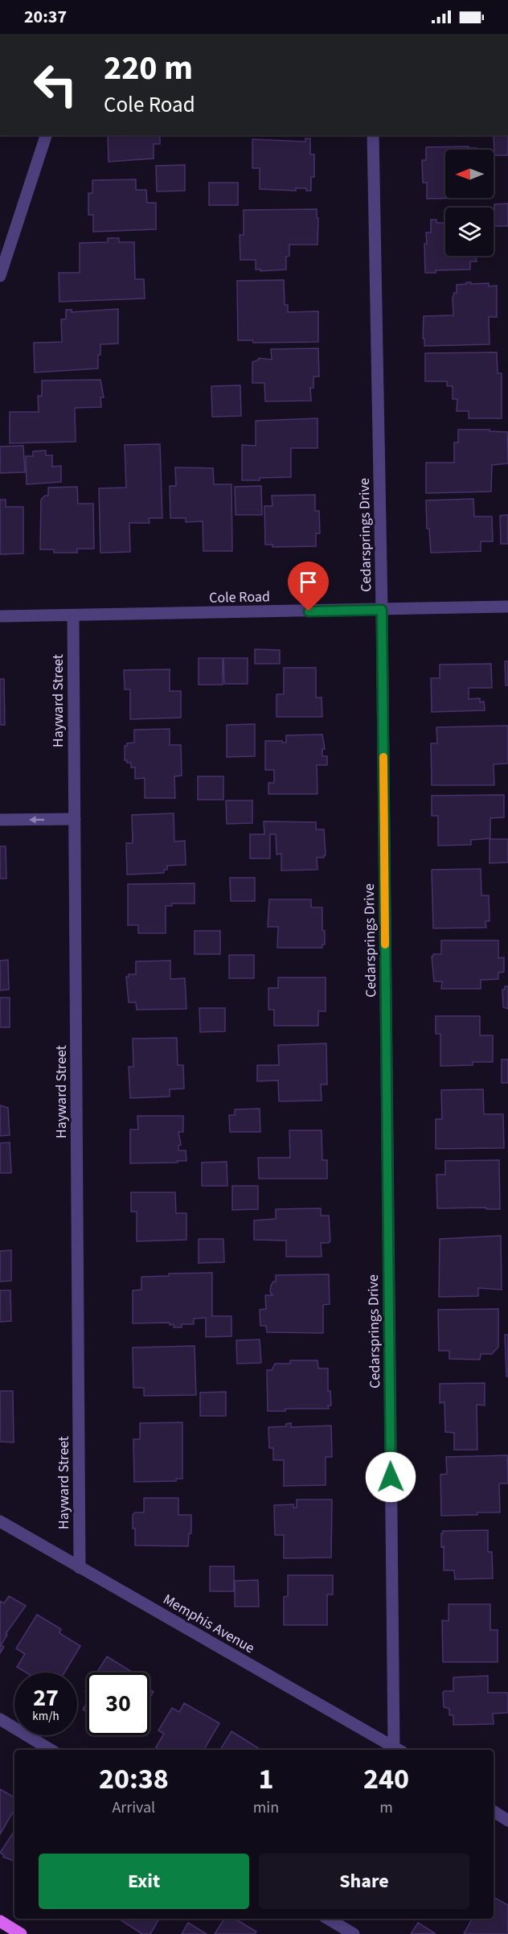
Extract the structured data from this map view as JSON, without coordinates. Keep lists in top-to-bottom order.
{
  "streets": {
    "street": [
      "Cedarsprings Drive",
      "Cole Road",
      "Hayward Street",
      "Memphis Avenue"
    ]
  },
  "crossings": [
    ["Cedarsprings Drive", "Cole Road"],
    ["Cedarsprings Drive", "Memphis Avenue"],
    ["Cole Road", "Hayward Street"],
    ["Hayward Street", "Memphis Avenue"]
  ],
  "north": "left",
  "page": {
    "status": "20:37",
    "turn": ["220 m", "Cole Road"],
    "speed": "27 km/h",
    "limit": "30",
    "eta": [
      "20:38",
      "Arrival",
      "1",
      "min",
      "240",
      "m"
    ],
    "buttons": ["Exit", "Share"]
  }
}
